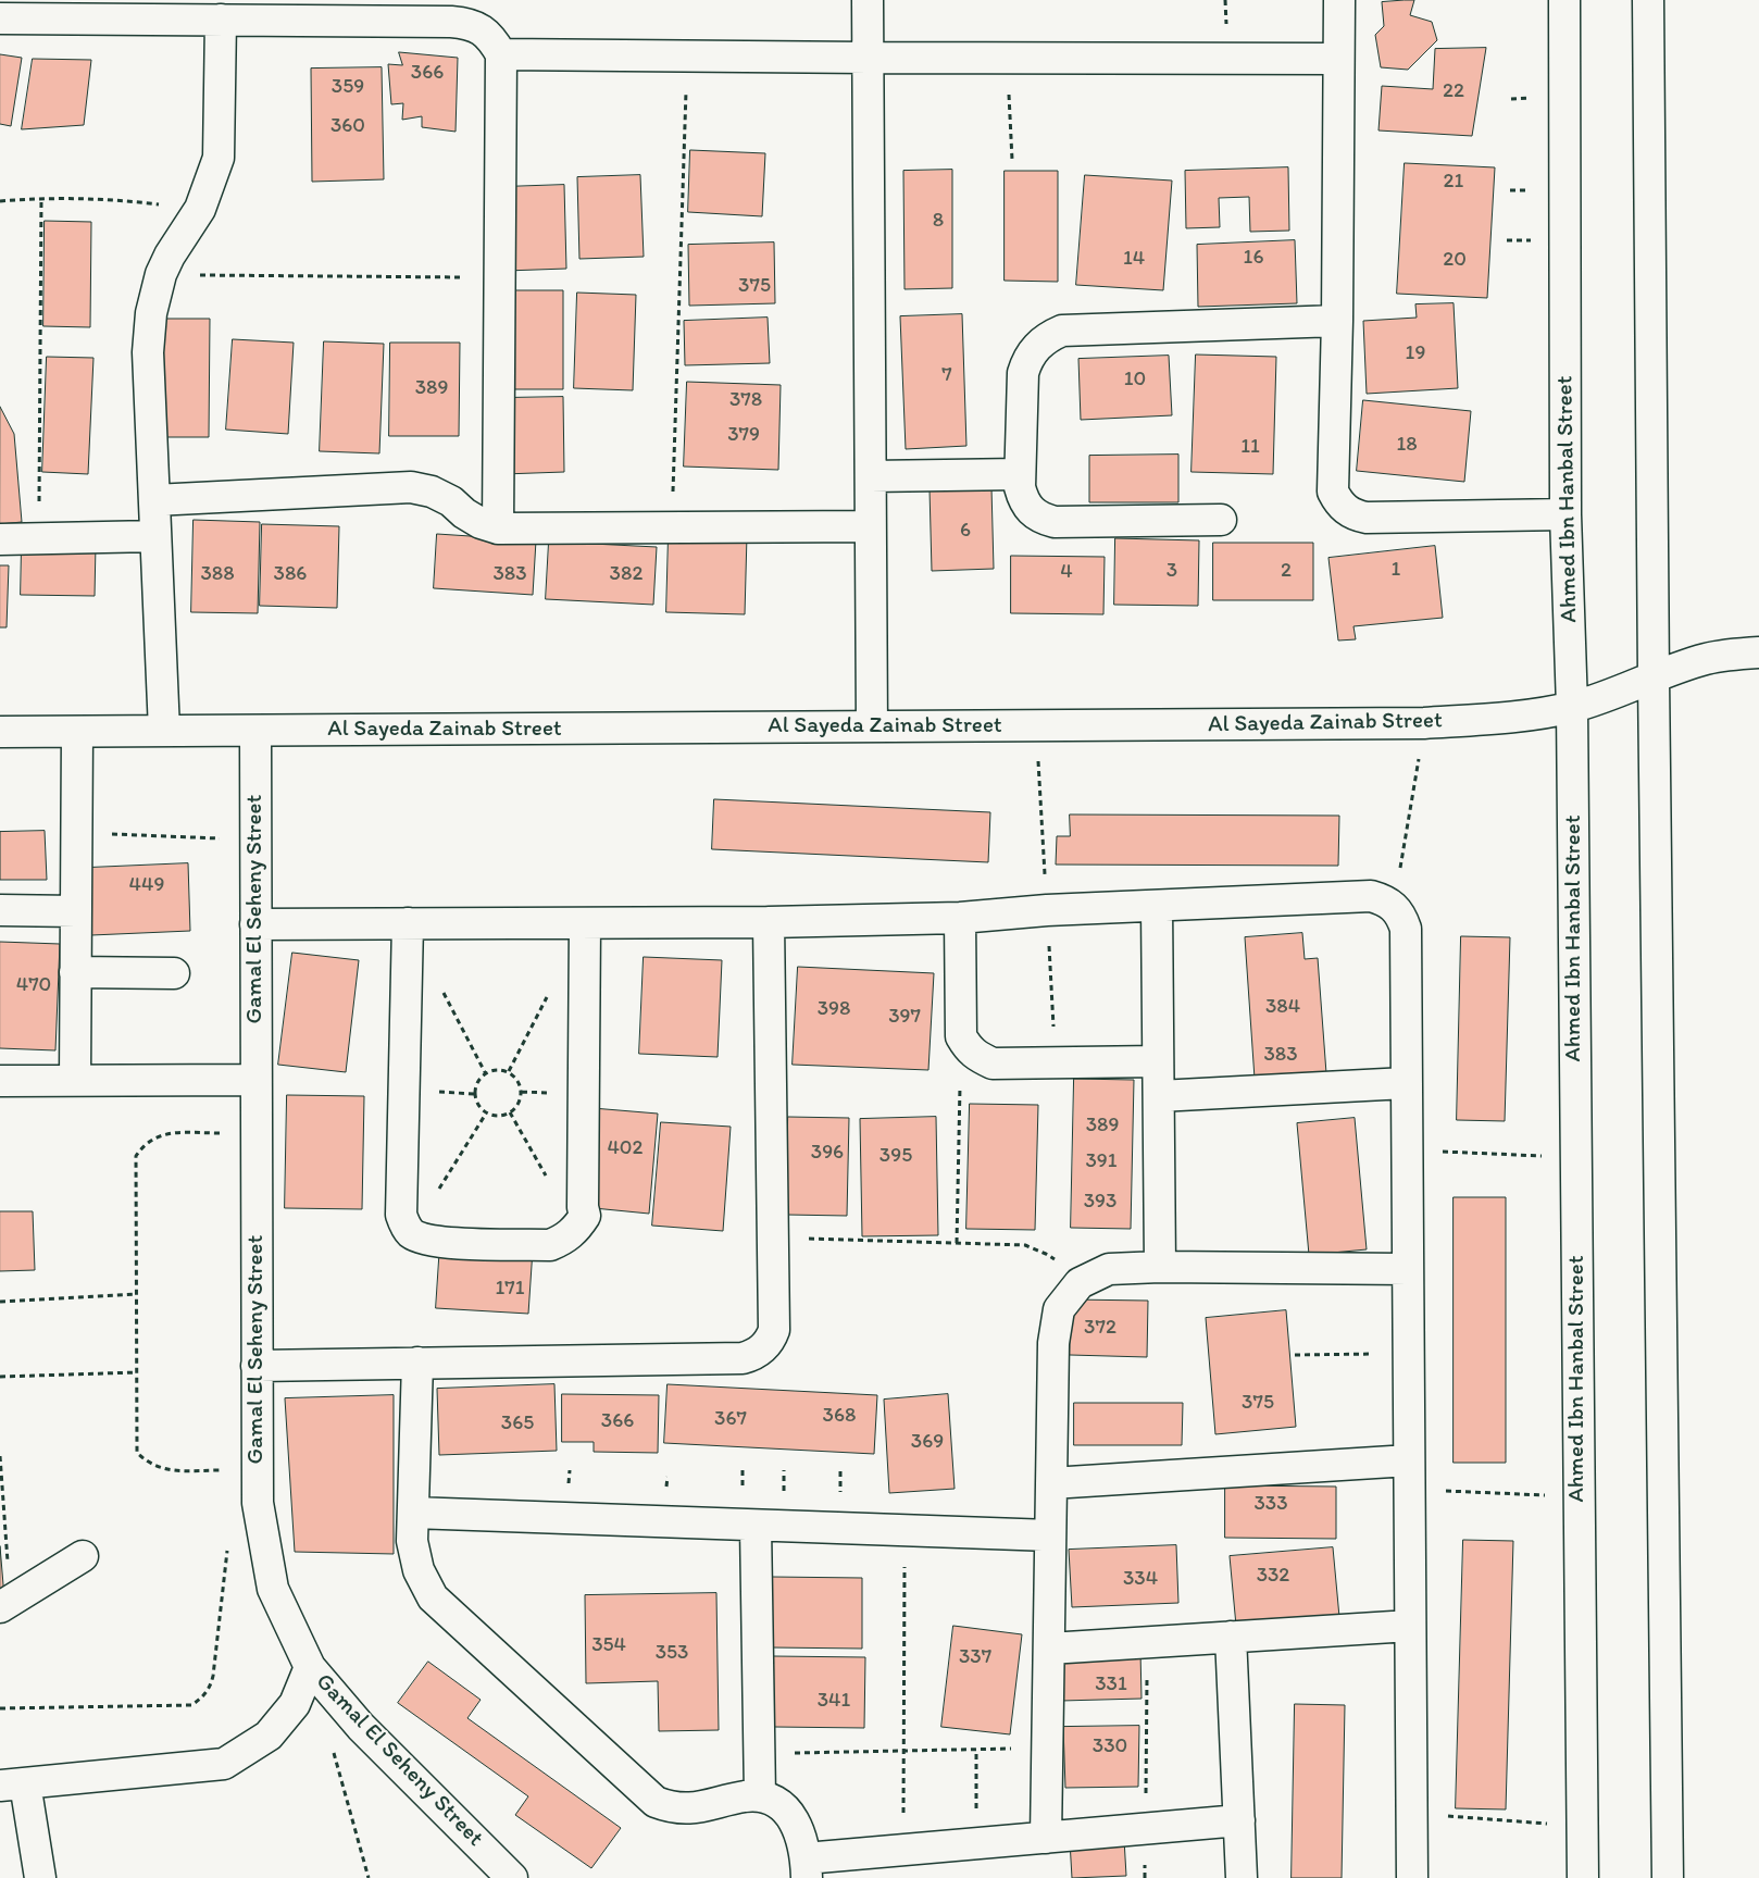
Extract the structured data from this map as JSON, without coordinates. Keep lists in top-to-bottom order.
{
  "streets": {
    "street": ["Ahmed Ibn Hanbal Street", "Al Sayeda Zainab Street", "Gamal El Seheny Street"]
  },
  "crossings": [
    ["Ahmed Ibn Hanbal Street", "Al Sayeda Zainab Street"],
    ["Al Sayeda Zainab Street", "Gamal El Seheny Street"]
  ],
  "house_numbers": [
    "366",
    "359",
    "22",
    "360",
    "21",
    "8",
    "16",
    "14",
    "20",
    "375",
    "19",
    "7",
    "10",
    "389",
    "378",
    "379",
    "18",
    "11",
    "6",
    "1",
    "3",
    "2",
    "4",
    "388",
    "386",
    "383",
    "382",
    "449",
    "470",
    "384",
    "398",
    "397",
    "383",
    "389",
    "402",
    "396",
    "395",
    "391",
    "393",
    "171",
    "372",
    "375",
    "368",
    "367",
    "366",
    "365",
    "369",
    "333",
    "332",
    "334",
    "354",
    "353",
    "337",
    "331",
    "341",
    "330"
  ]
}
